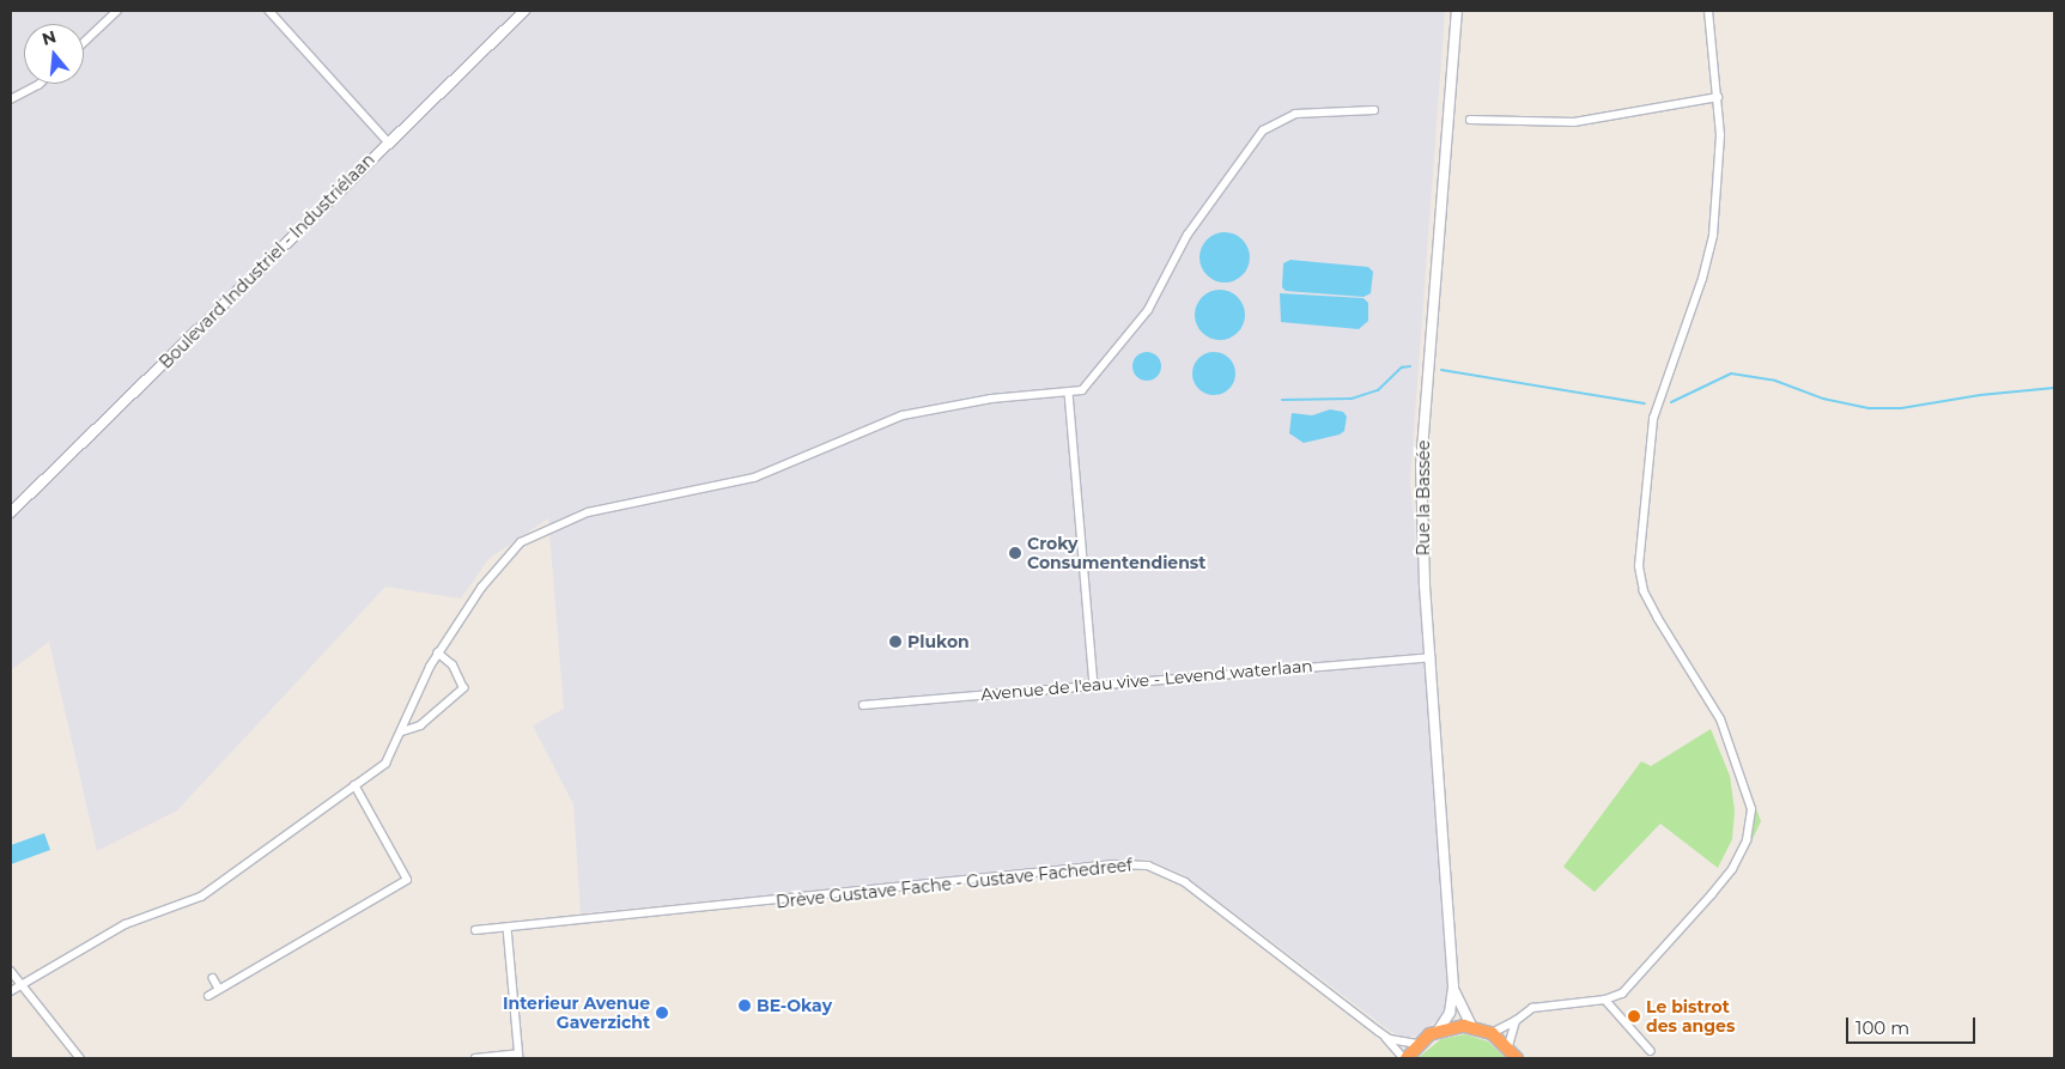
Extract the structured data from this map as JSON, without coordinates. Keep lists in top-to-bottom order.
{
  "streets": {
    "main road": ["Boulevard Industriel - Industriélaan", "Rue la Bassée"],
    "street": ["Avenue de l'eau vive - Levend waterlaan", "Drève Gustave Fache - Gustave Fachedreef"]
  },
  "crossings": [
    ["Rue la Bassée", "Avenue de l'eau vive - Levend waterlaan"]
  ],
  "places": [
    "Croky Consumentendienst",
    "Plukon",
    "BE-Okay",
    "Interieur Avenue Gaverzicht",
    "Le bistrot des anges"
  ],
  "scale_bar": "100 m",
  "north": "top"
}
